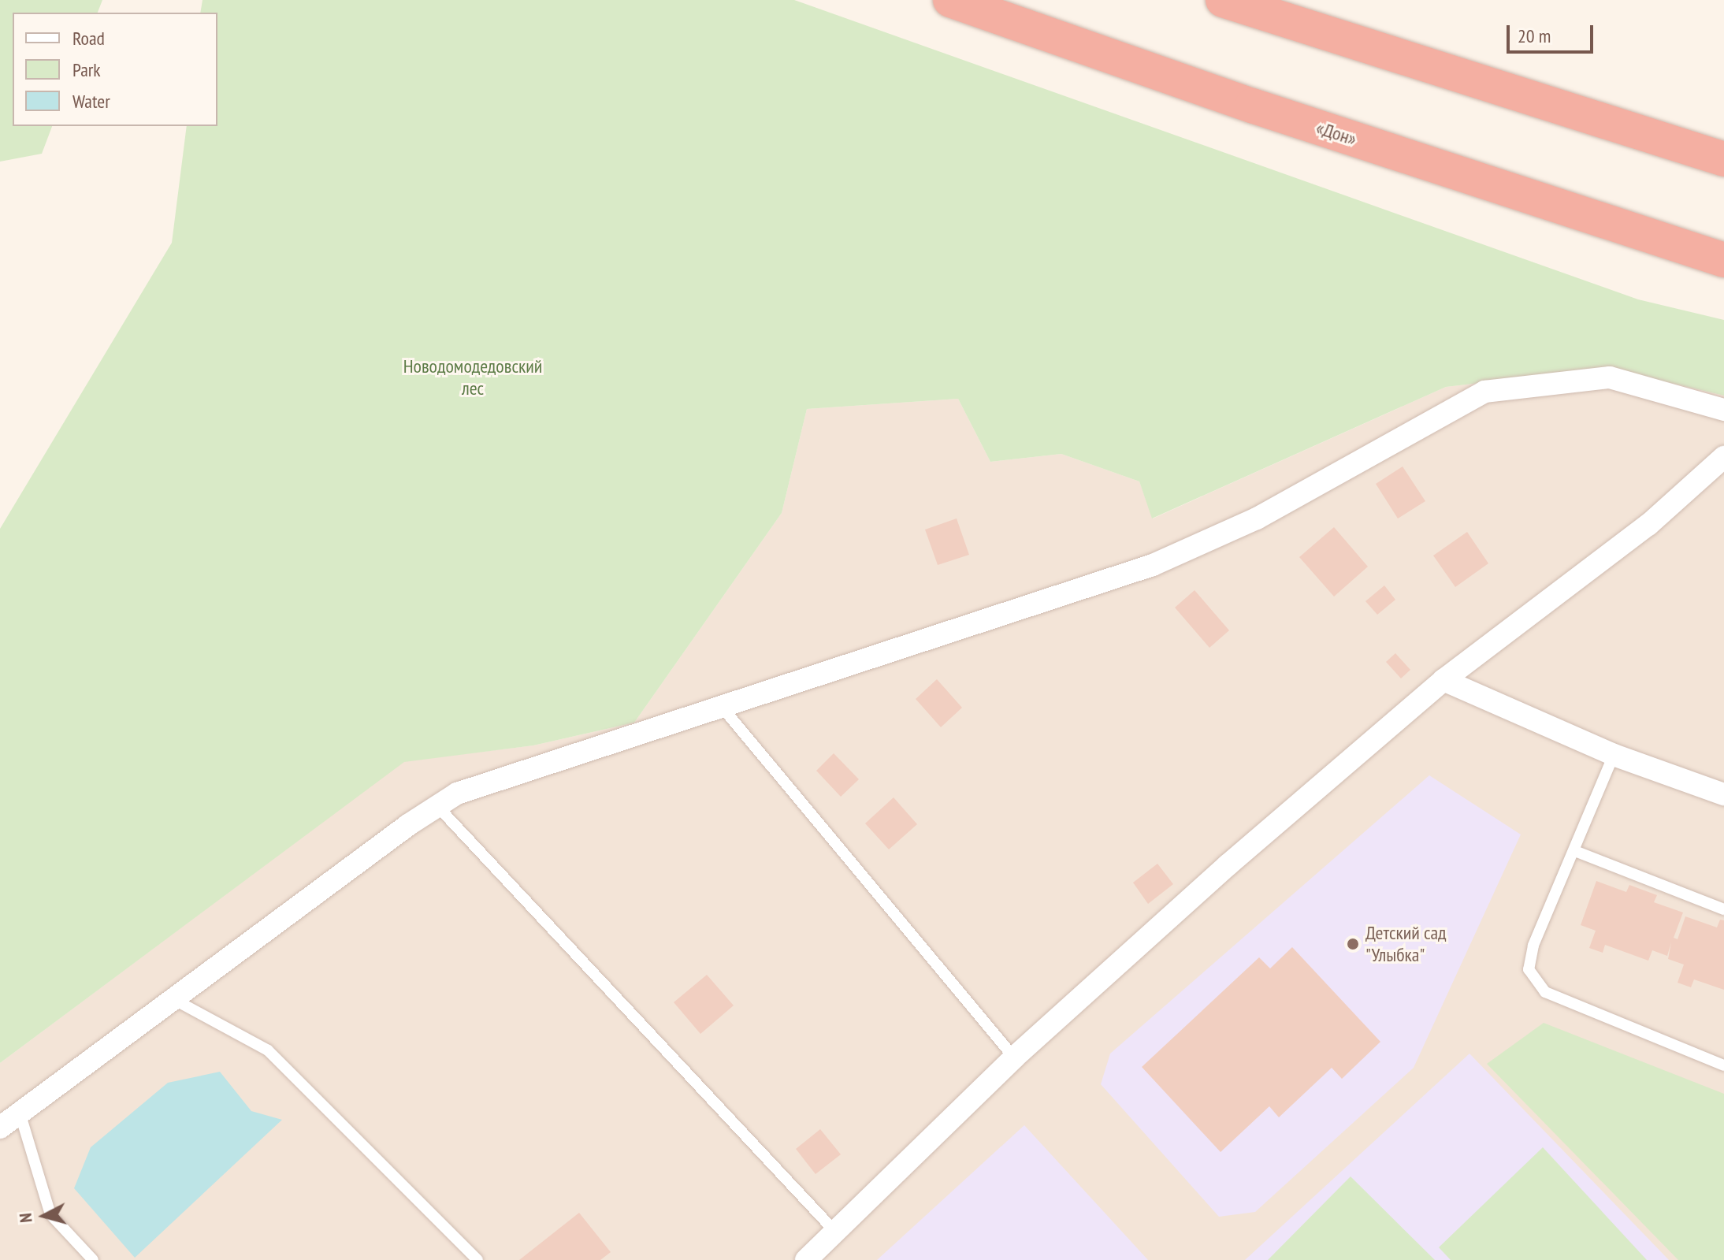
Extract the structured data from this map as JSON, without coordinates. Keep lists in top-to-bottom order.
{
  "streets": {
    "highway": ["«Дон»"]
  },
  "parks": ["Новодомодедовский лес"],
  "places": ["Детский сад \"Улыбка\""],
  "legend": ["Road", "Park", "Water"],
  "scale_bar": "20 m",
  "north": "left"
}
